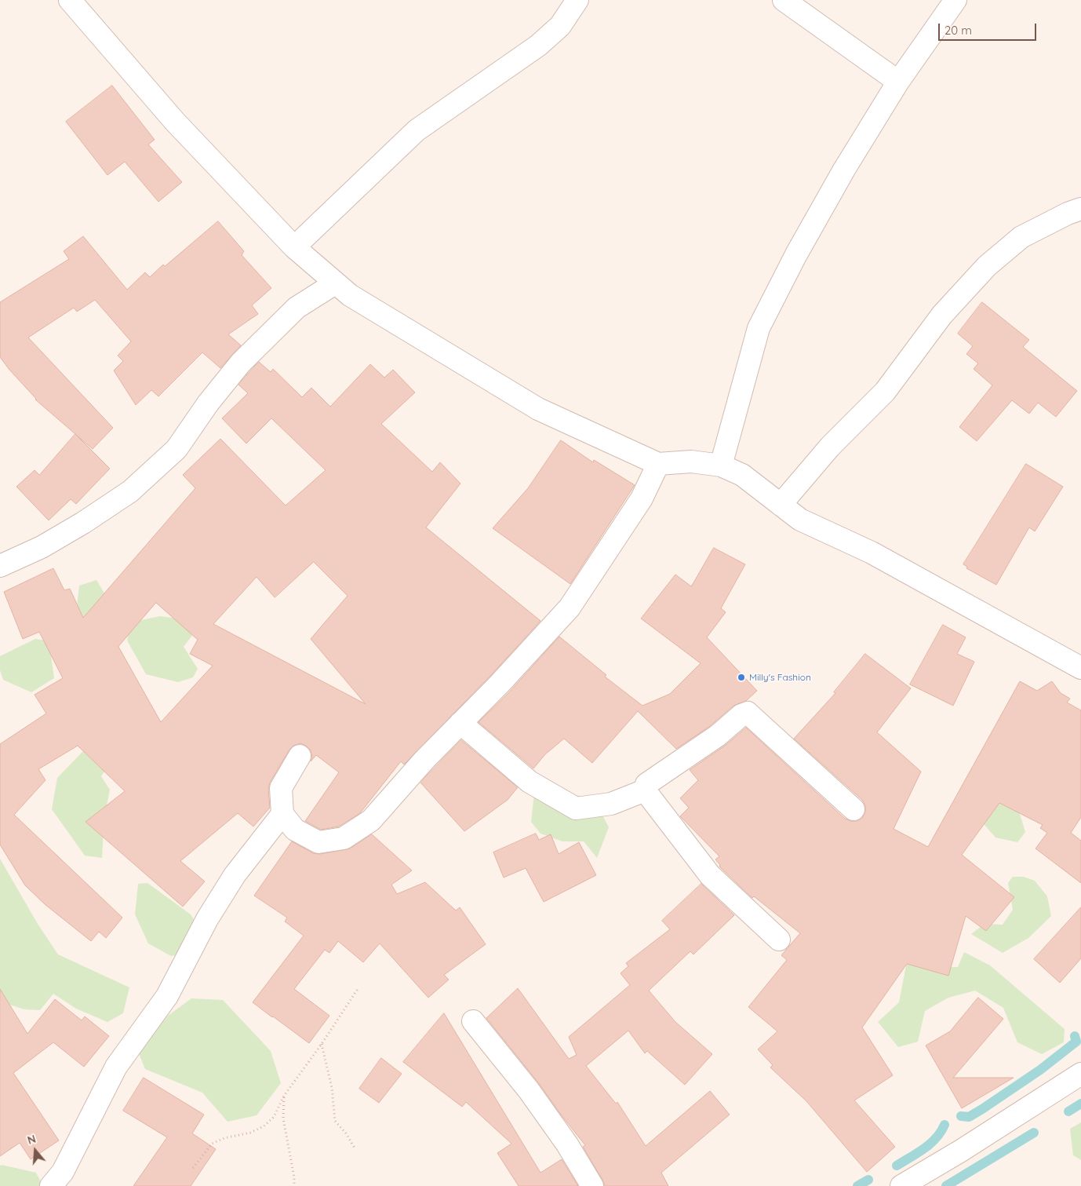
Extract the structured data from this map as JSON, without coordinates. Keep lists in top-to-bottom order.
{
  "places": ["Milly's Fashion"],
  "scale_bar": "20 m",
  "north": "top"
}
